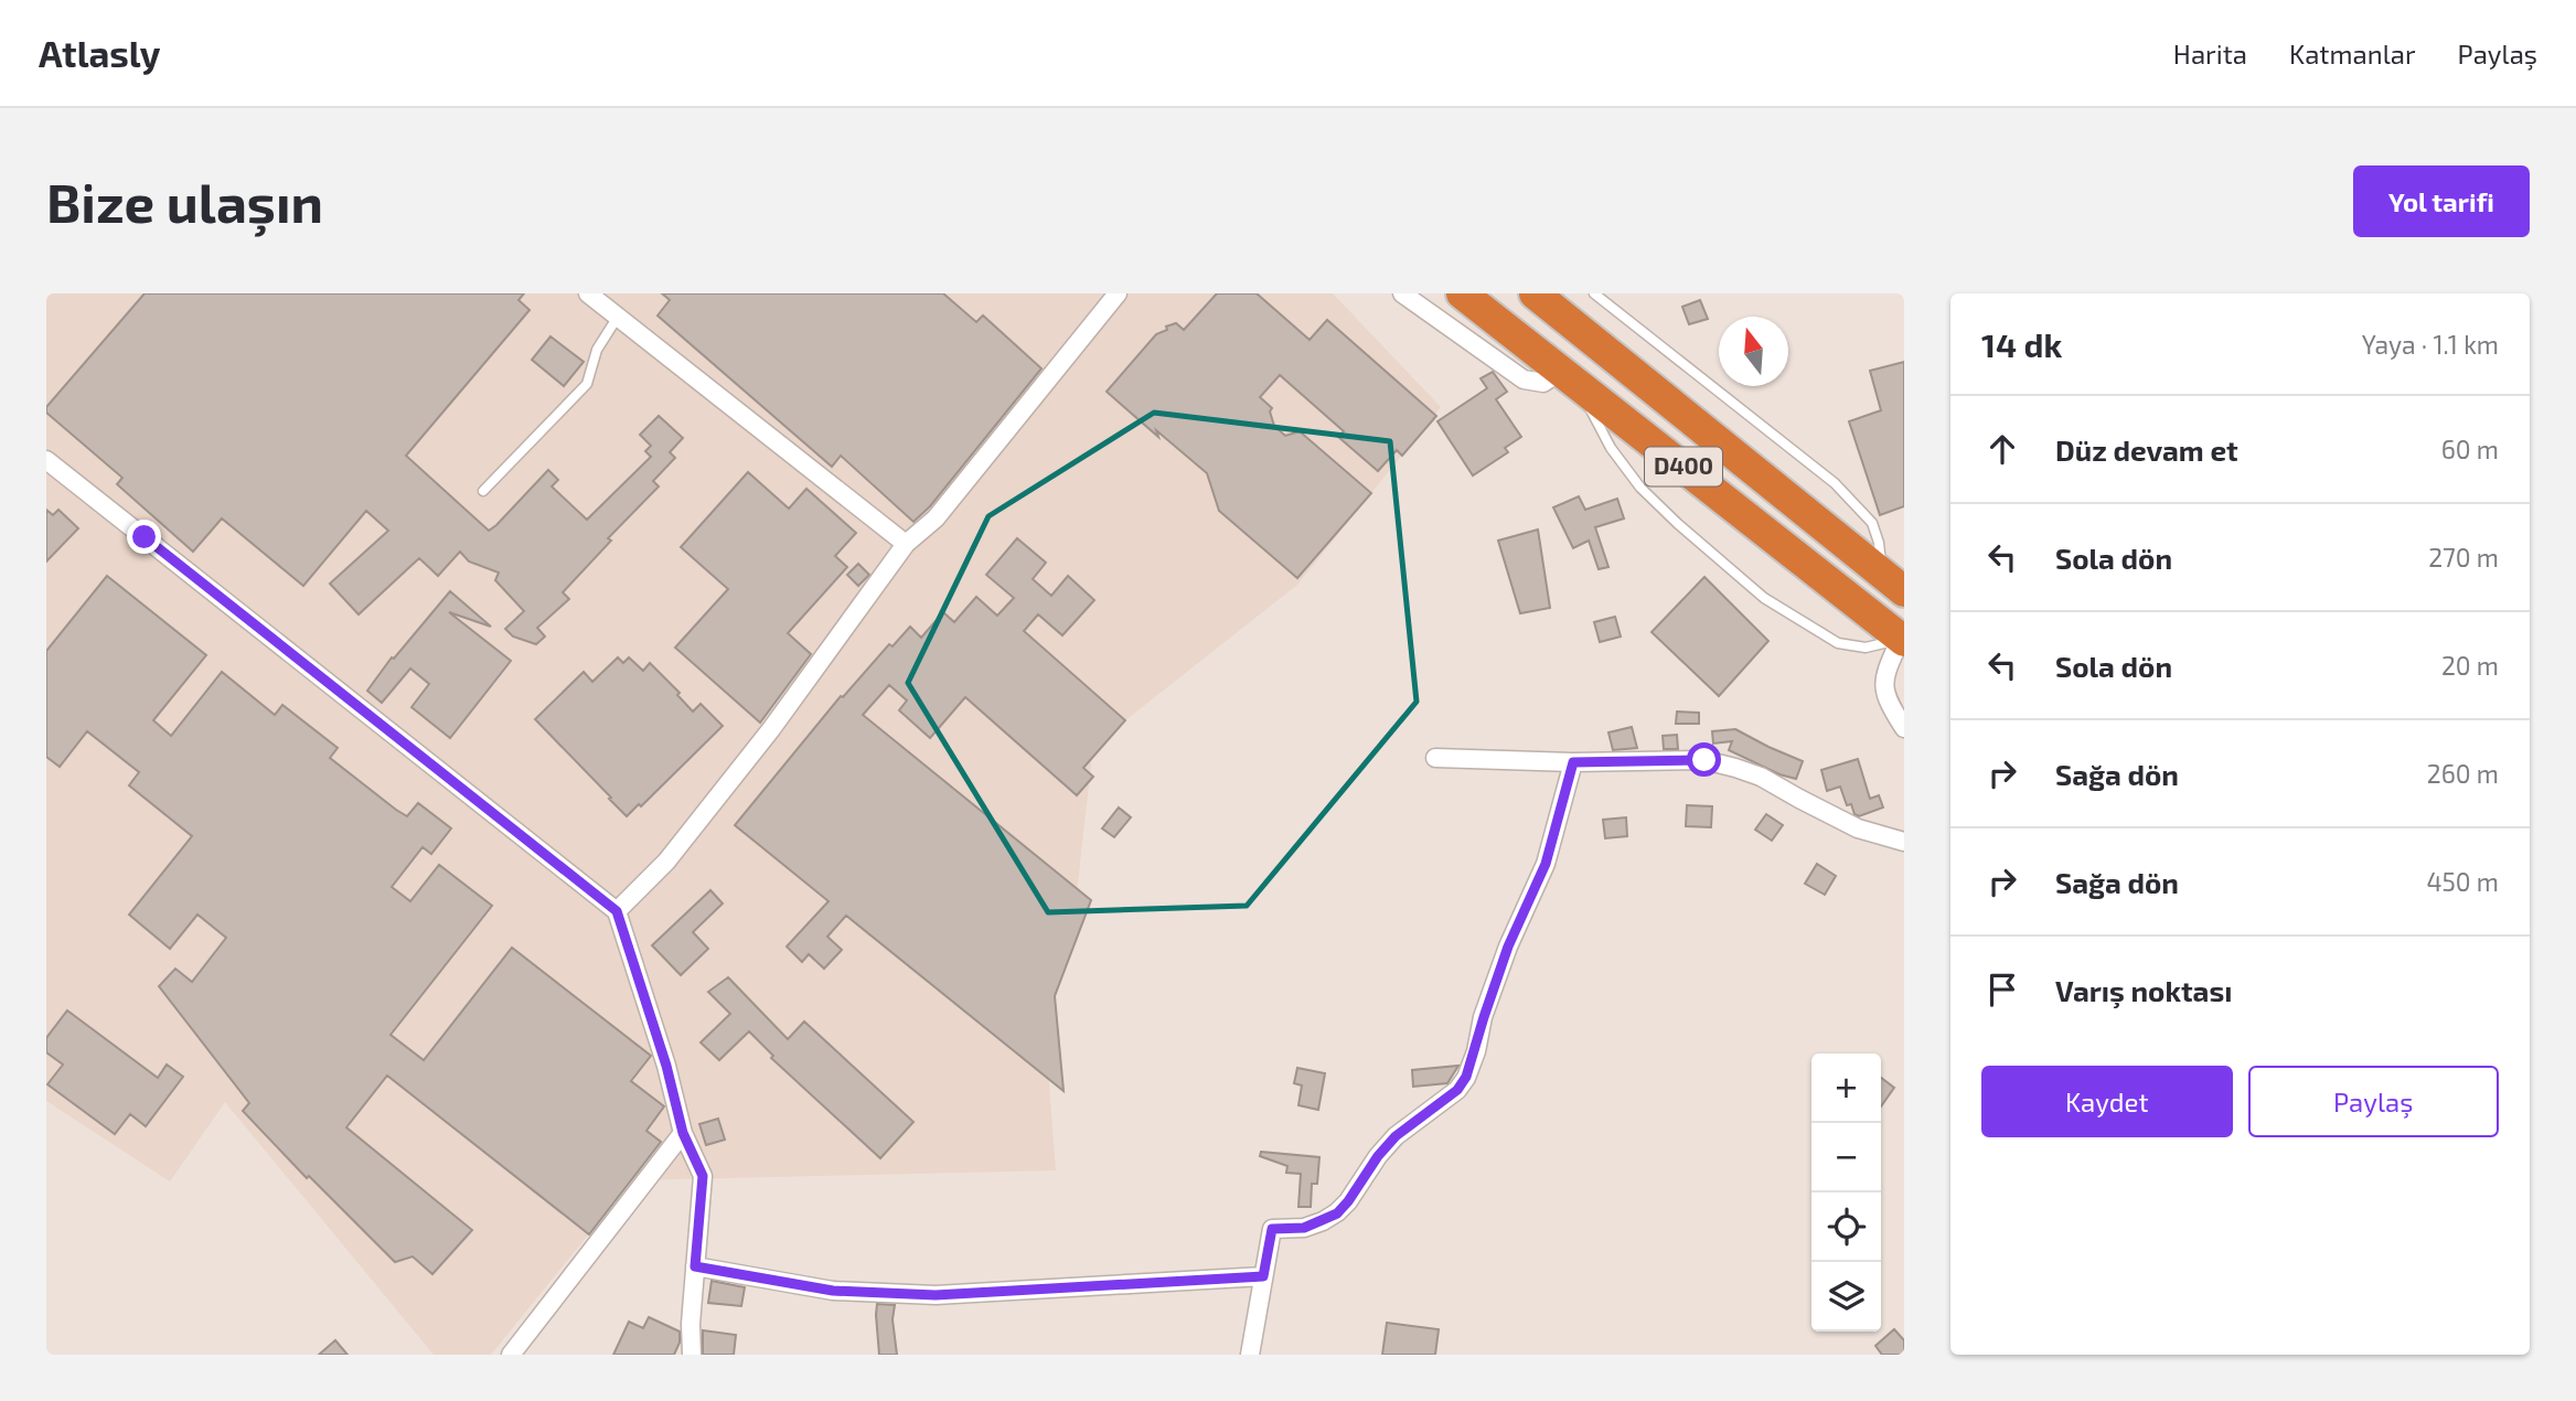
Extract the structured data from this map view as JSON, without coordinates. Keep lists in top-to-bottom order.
{
  "streets": {
    "highway": ["D400"]
  },
  "north": "top",
  "page": {
    "header": "Atlasly",
    "nav": ["Harita", "Katmanlar", "Paylaş"],
    "buttons": [
      "Yol tarifi",
      ["Kaydet", "Paylaş"]
    ],
    "title": "Bize ulaşın",
    "heading": ["14 dk", "Yaya · 1.1 km"],
    "list": [
      ["Düz devam et", "60 m"],
      ["Sola dön", "270 m"],
      ["Sola dön", "20 m"],
      ["Sağa dön", "260 m"],
      ["Sağa dön", "450 m"],
      "Varış noktası"
    ],
    "map_buttons": ["+", "−"]
  }
}
